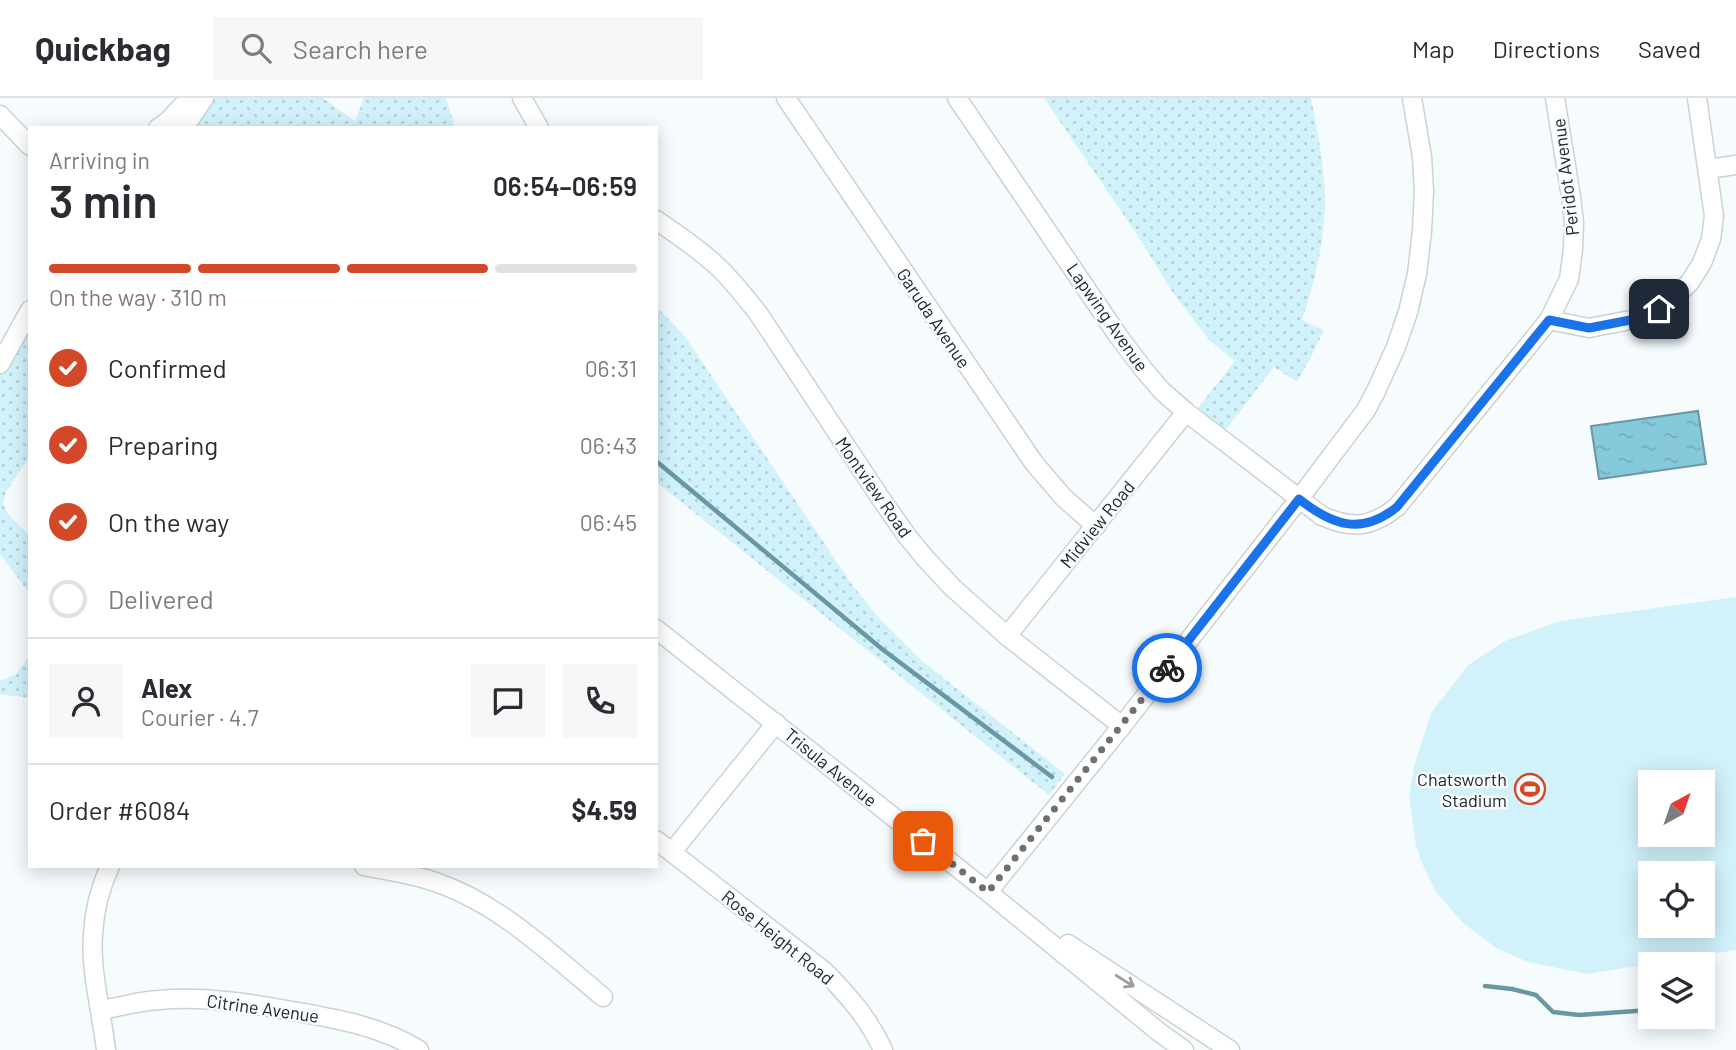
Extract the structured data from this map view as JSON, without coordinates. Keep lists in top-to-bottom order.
{
  "streets": {
    "street": [
      "Peridot Avenue",
      "Lapwing Avenue",
      "Garuda Avenue",
      "Montview Road",
      "Midview Road",
      "Trisula Avenue",
      "Rose Height Road",
      "Citrine Avenue"
    ]
  },
  "crossings": [
    ["Peridot Avenue", "Lapwing Avenue"],
    ["Lapwing Avenue", "Midview Road"],
    ["Garuda Avenue", "Midview Road"],
    ["Montview Road", "Midview Road"]
  ],
  "places": {
    "sports": ["Chatsworth Stadium"]
  },
  "north": "top right",
  "page": {
    "header": "Quickbag",
    "search": "Search here",
    "nav": ["Map", "Directions", "Saved"],
    "heading": ["3 min", "Arriving in", "06:54–06:59"],
    "panel": [
      "Alex",
      "Courier · 4.7",
      "Order #6084",
      "$4.59"
    ],
    "bar": "On the way · 310 m",
    "list": [
      ["Confirmed", "06:31"],
      ["Preparing", "06:43"],
      ["On the way", "06:45"],
      "Delivered"
    ]
  }
}
